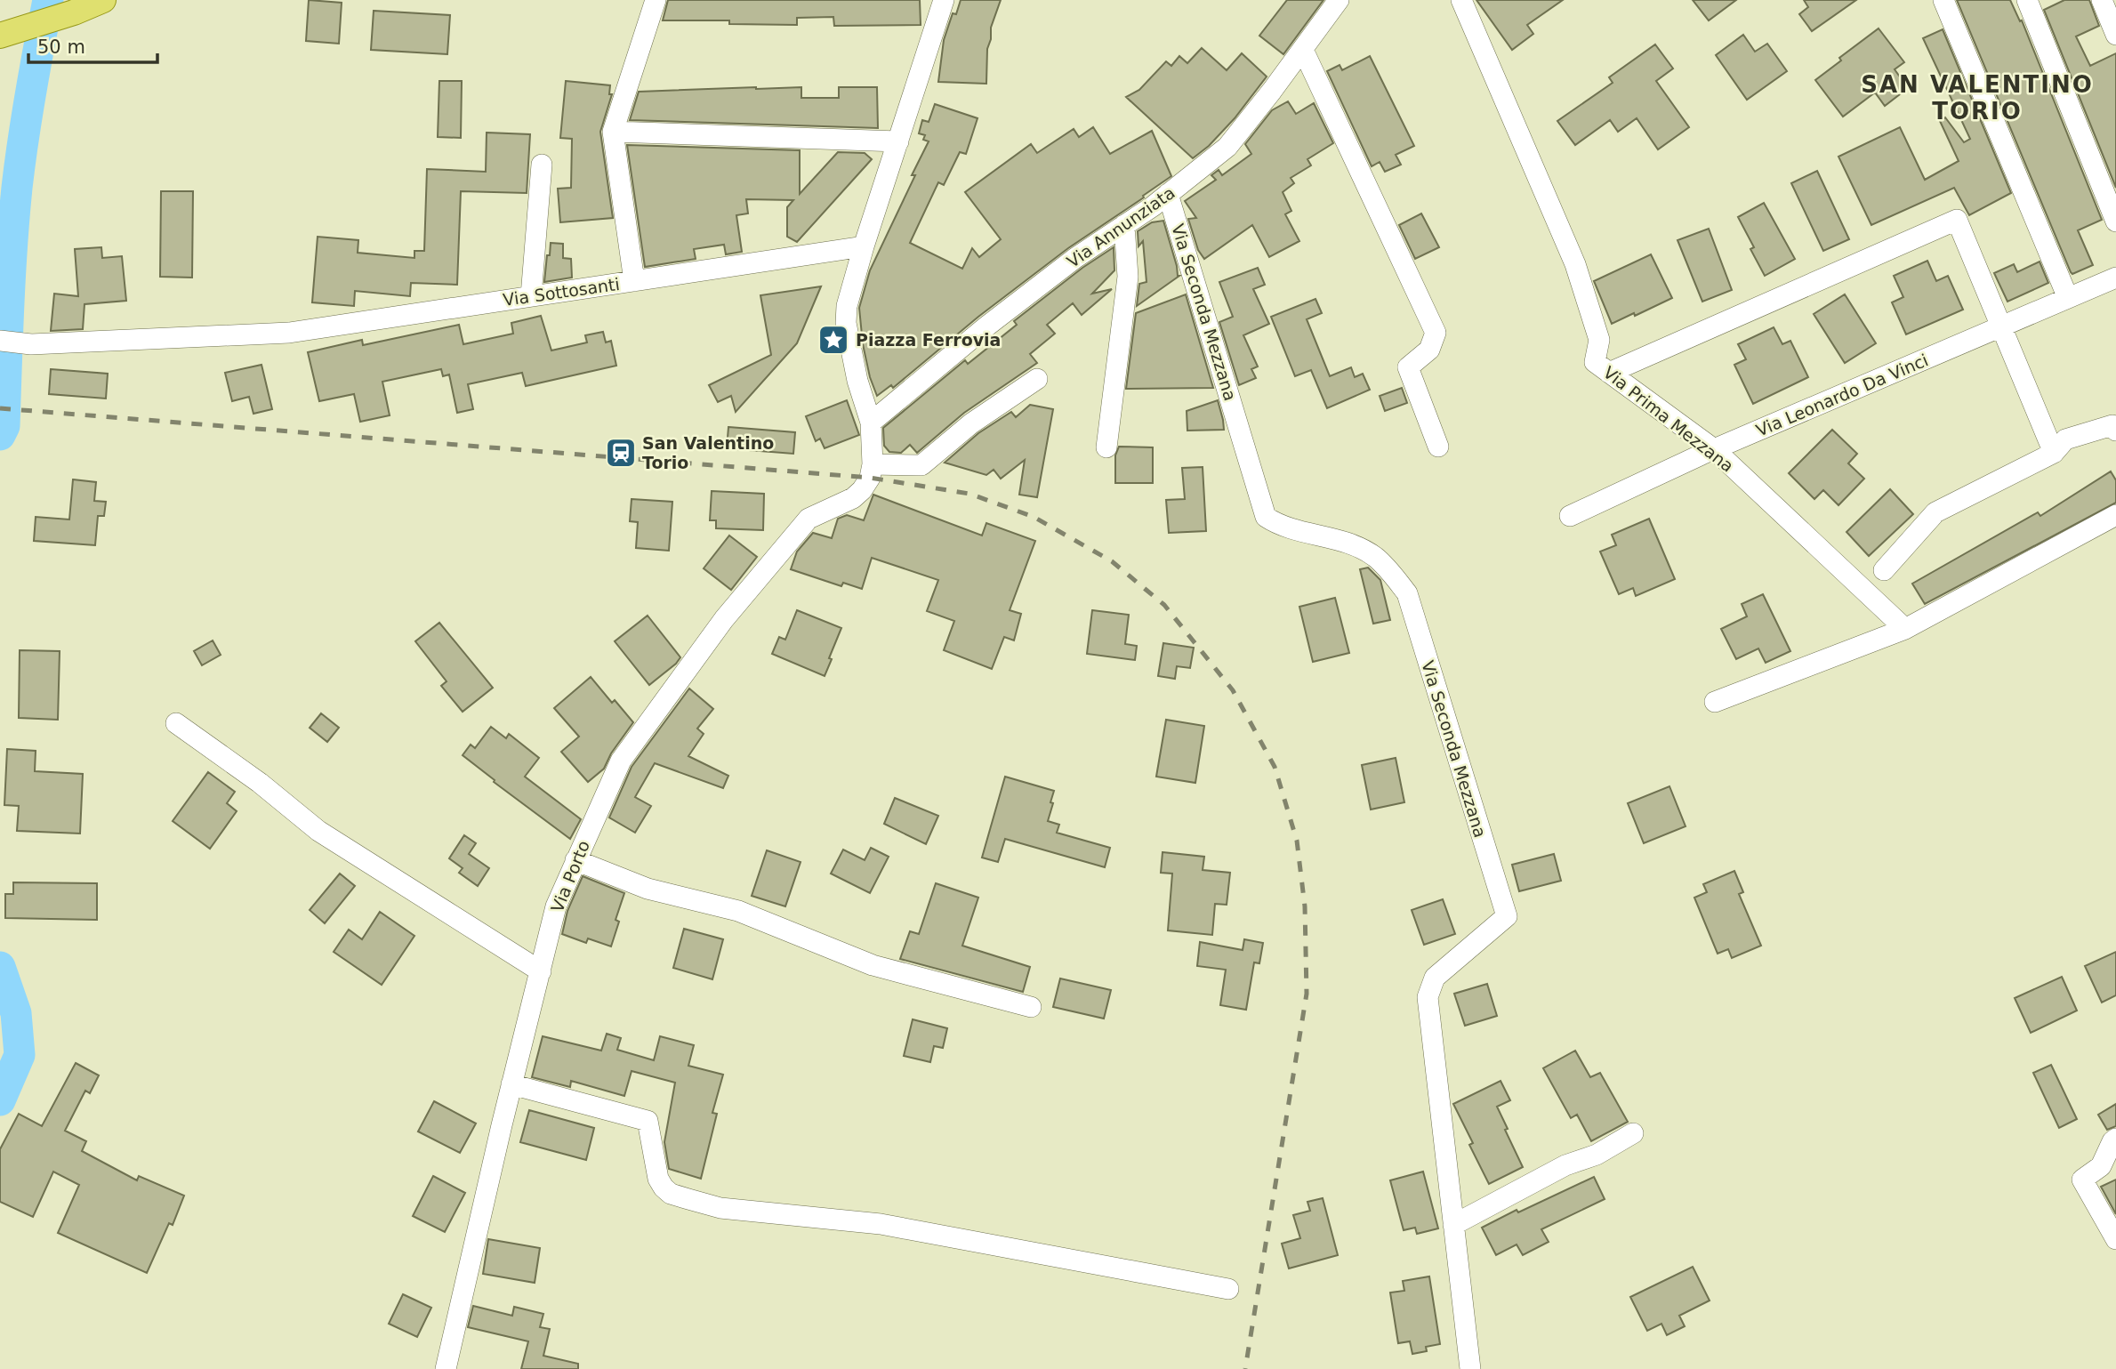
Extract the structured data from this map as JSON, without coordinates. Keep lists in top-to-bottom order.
{
  "streets": {
    "street": [
      "Via Annunziata",
      "Via Sottosanti",
      "Via Seconda Mezzana",
      "Via Leonardo Da Vinci",
      "Via Prima Mezzana",
      "Via Porto"
    ]
  },
  "crossings": [
    ["Via Annunziata", "Via Seconda Mezzana"],
    ["Via Leonardo Da Vinci", "Via Prima Mezzana"]
  ],
  "districts": ["SAN VALENTINO TORIO"],
  "places": {
    "place": ["Piazza Ferrovia"],
    "station": ["San Valentino Torio"]
  },
  "scale_bar": "50 m"
}
